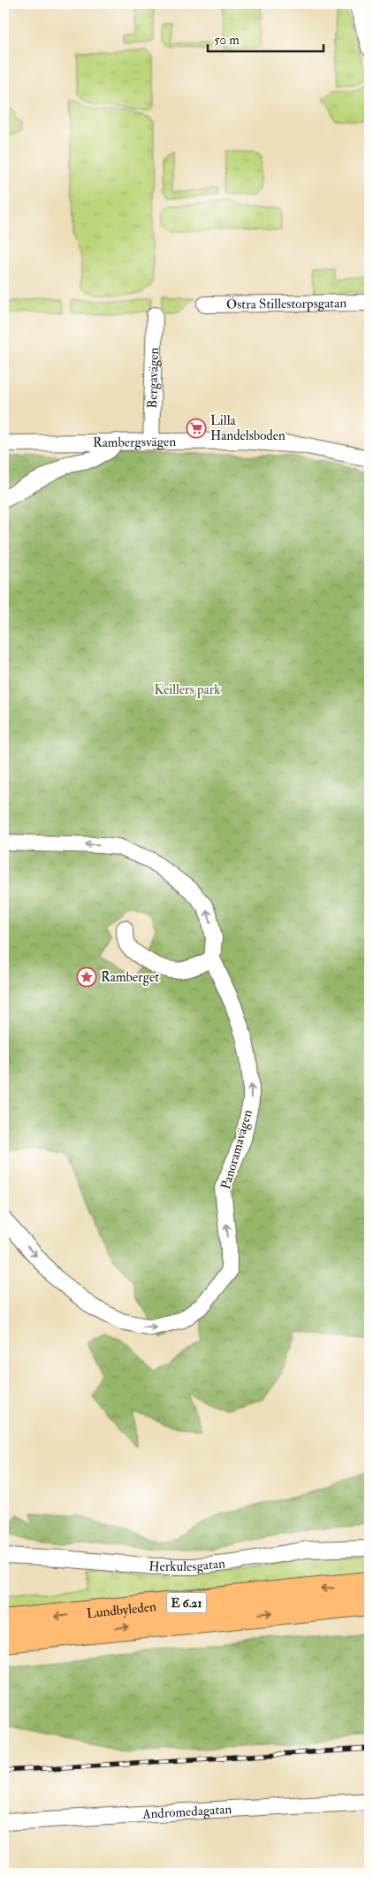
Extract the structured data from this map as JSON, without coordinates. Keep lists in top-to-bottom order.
{
  "streets": {
    "highway": ["E 6.21", "Lundbyleden"],
    "street": [
      "Östra Stillestorpsgatan",
      "Bergavägen",
      "Rambergsvägen",
      "Panoramavägen",
      "Herkulesgatan",
      "Andromedagatan"
    ]
  },
  "crossings": [
    ["Bergavägen", "Rambergsvägen"]
  ],
  "parks": ["Keillers park"],
  "places": {
    "supermarket": ["Lilla Handelsboden"],
    "place": ["Ramberget"]
  },
  "scale_bar": "50 m"
}
